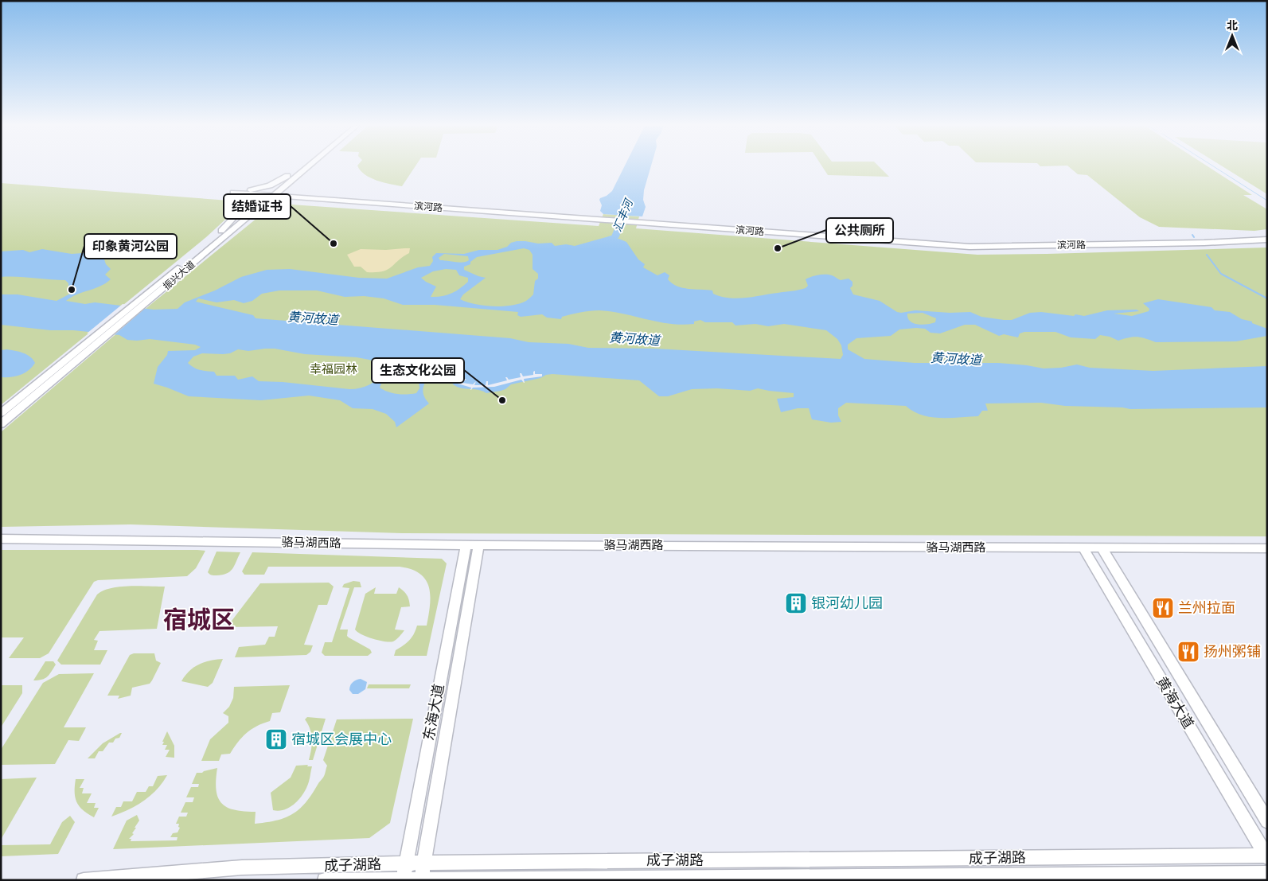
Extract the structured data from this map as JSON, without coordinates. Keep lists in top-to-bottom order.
{
  "streets": {
    "main road": ["滨河路", "振兴大道"],
    "street": [
      "骆马湖西路",
      "黄海大道",
      "东海大道",
      "成子湖路"
    ]
  },
  "crossings": [
    ["滨河路", "振兴大道"],
    ["骆马湖西路", "黄海大道"],
    ["骆马湖西路", "东海大道"],
    ["黄海大道", "成子湖路"],
    ["东海大道", "成子湖路"]
  ],
  "districts": ["宿城区"],
  "water": ["汇丰河", "黄河故道"],
  "parks": ["幸福园林"],
  "places": {
    "other": [
      "结婚证书",
      "公共厕所",
      "印象黄河公园",
      "生态文化公园"
    ],
    "building": ["银河幼儿园", "宿城区会展中心"],
    "restaurant": ["兰州拉面", "扬州粥铺"]
  },
  "north": "top"
}
